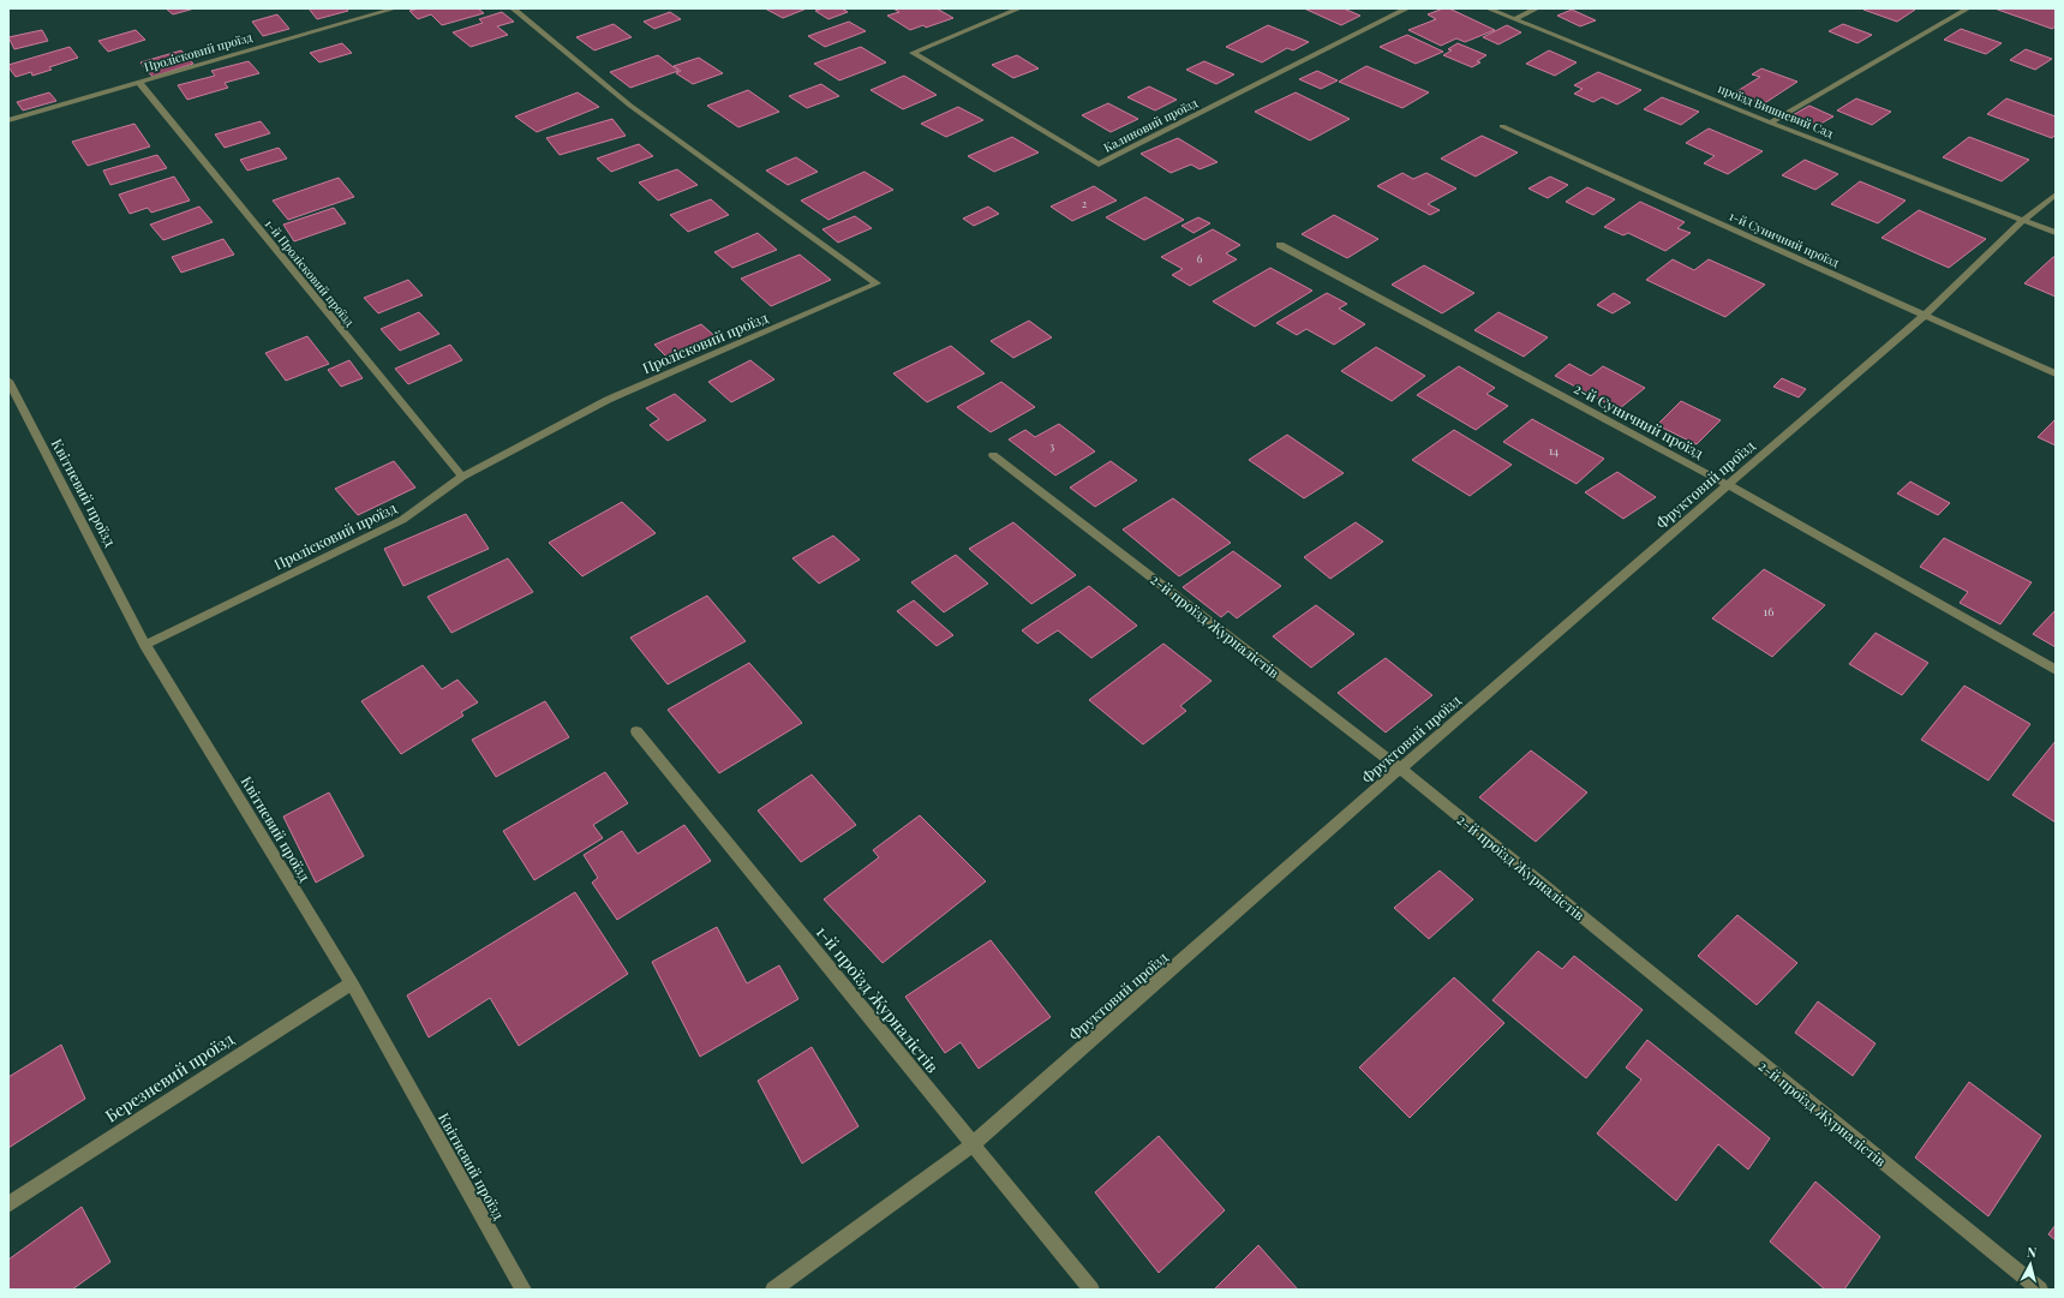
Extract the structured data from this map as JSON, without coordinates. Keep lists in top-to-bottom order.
{
  "streets": {
    "street": [
      "Пролісковий проїзд",
      "проїзд Вишневий Сад",
      "Калиновий проїзд",
      "1-й Суничний проїзд",
      "1-й Пролісковий проїзд",
      "2-й Суничний проїзд",
      "Фруктовий проїзд",
      "Квітневий проїзд",
      "2-й проїзд Журналістів",
      "1-й проїзд Журналістів",
      "Березневий проїзд"
    ]
  },
  "crossings": [
    ["Пролісковий проїзд", "1-й Пролісковий проїзд"],
    ["Пролісковий проїзд", "Квітневий проїзд"],
    ["проїзд Вишневий Сад", "Фруктовий проїзд"],
    ["1-й Суничний проїзд", "Фруктовий проїзд"],
    ["2-й Суничний проїзд", "Фруктовий проїзд"],
    ["Фруктовий проїзд", "2-й проїзд Журналістів"],
    ["Фруктовий проїзд", "1-й проїзд Журналістів"],
    ["Квітневий проїзд", "Березневий проїзд"]
  ],
  "house_numbers": [
    "2",
    "6",
    "3",
    "14",
    "16"
  ],
  "north": "top"
}
